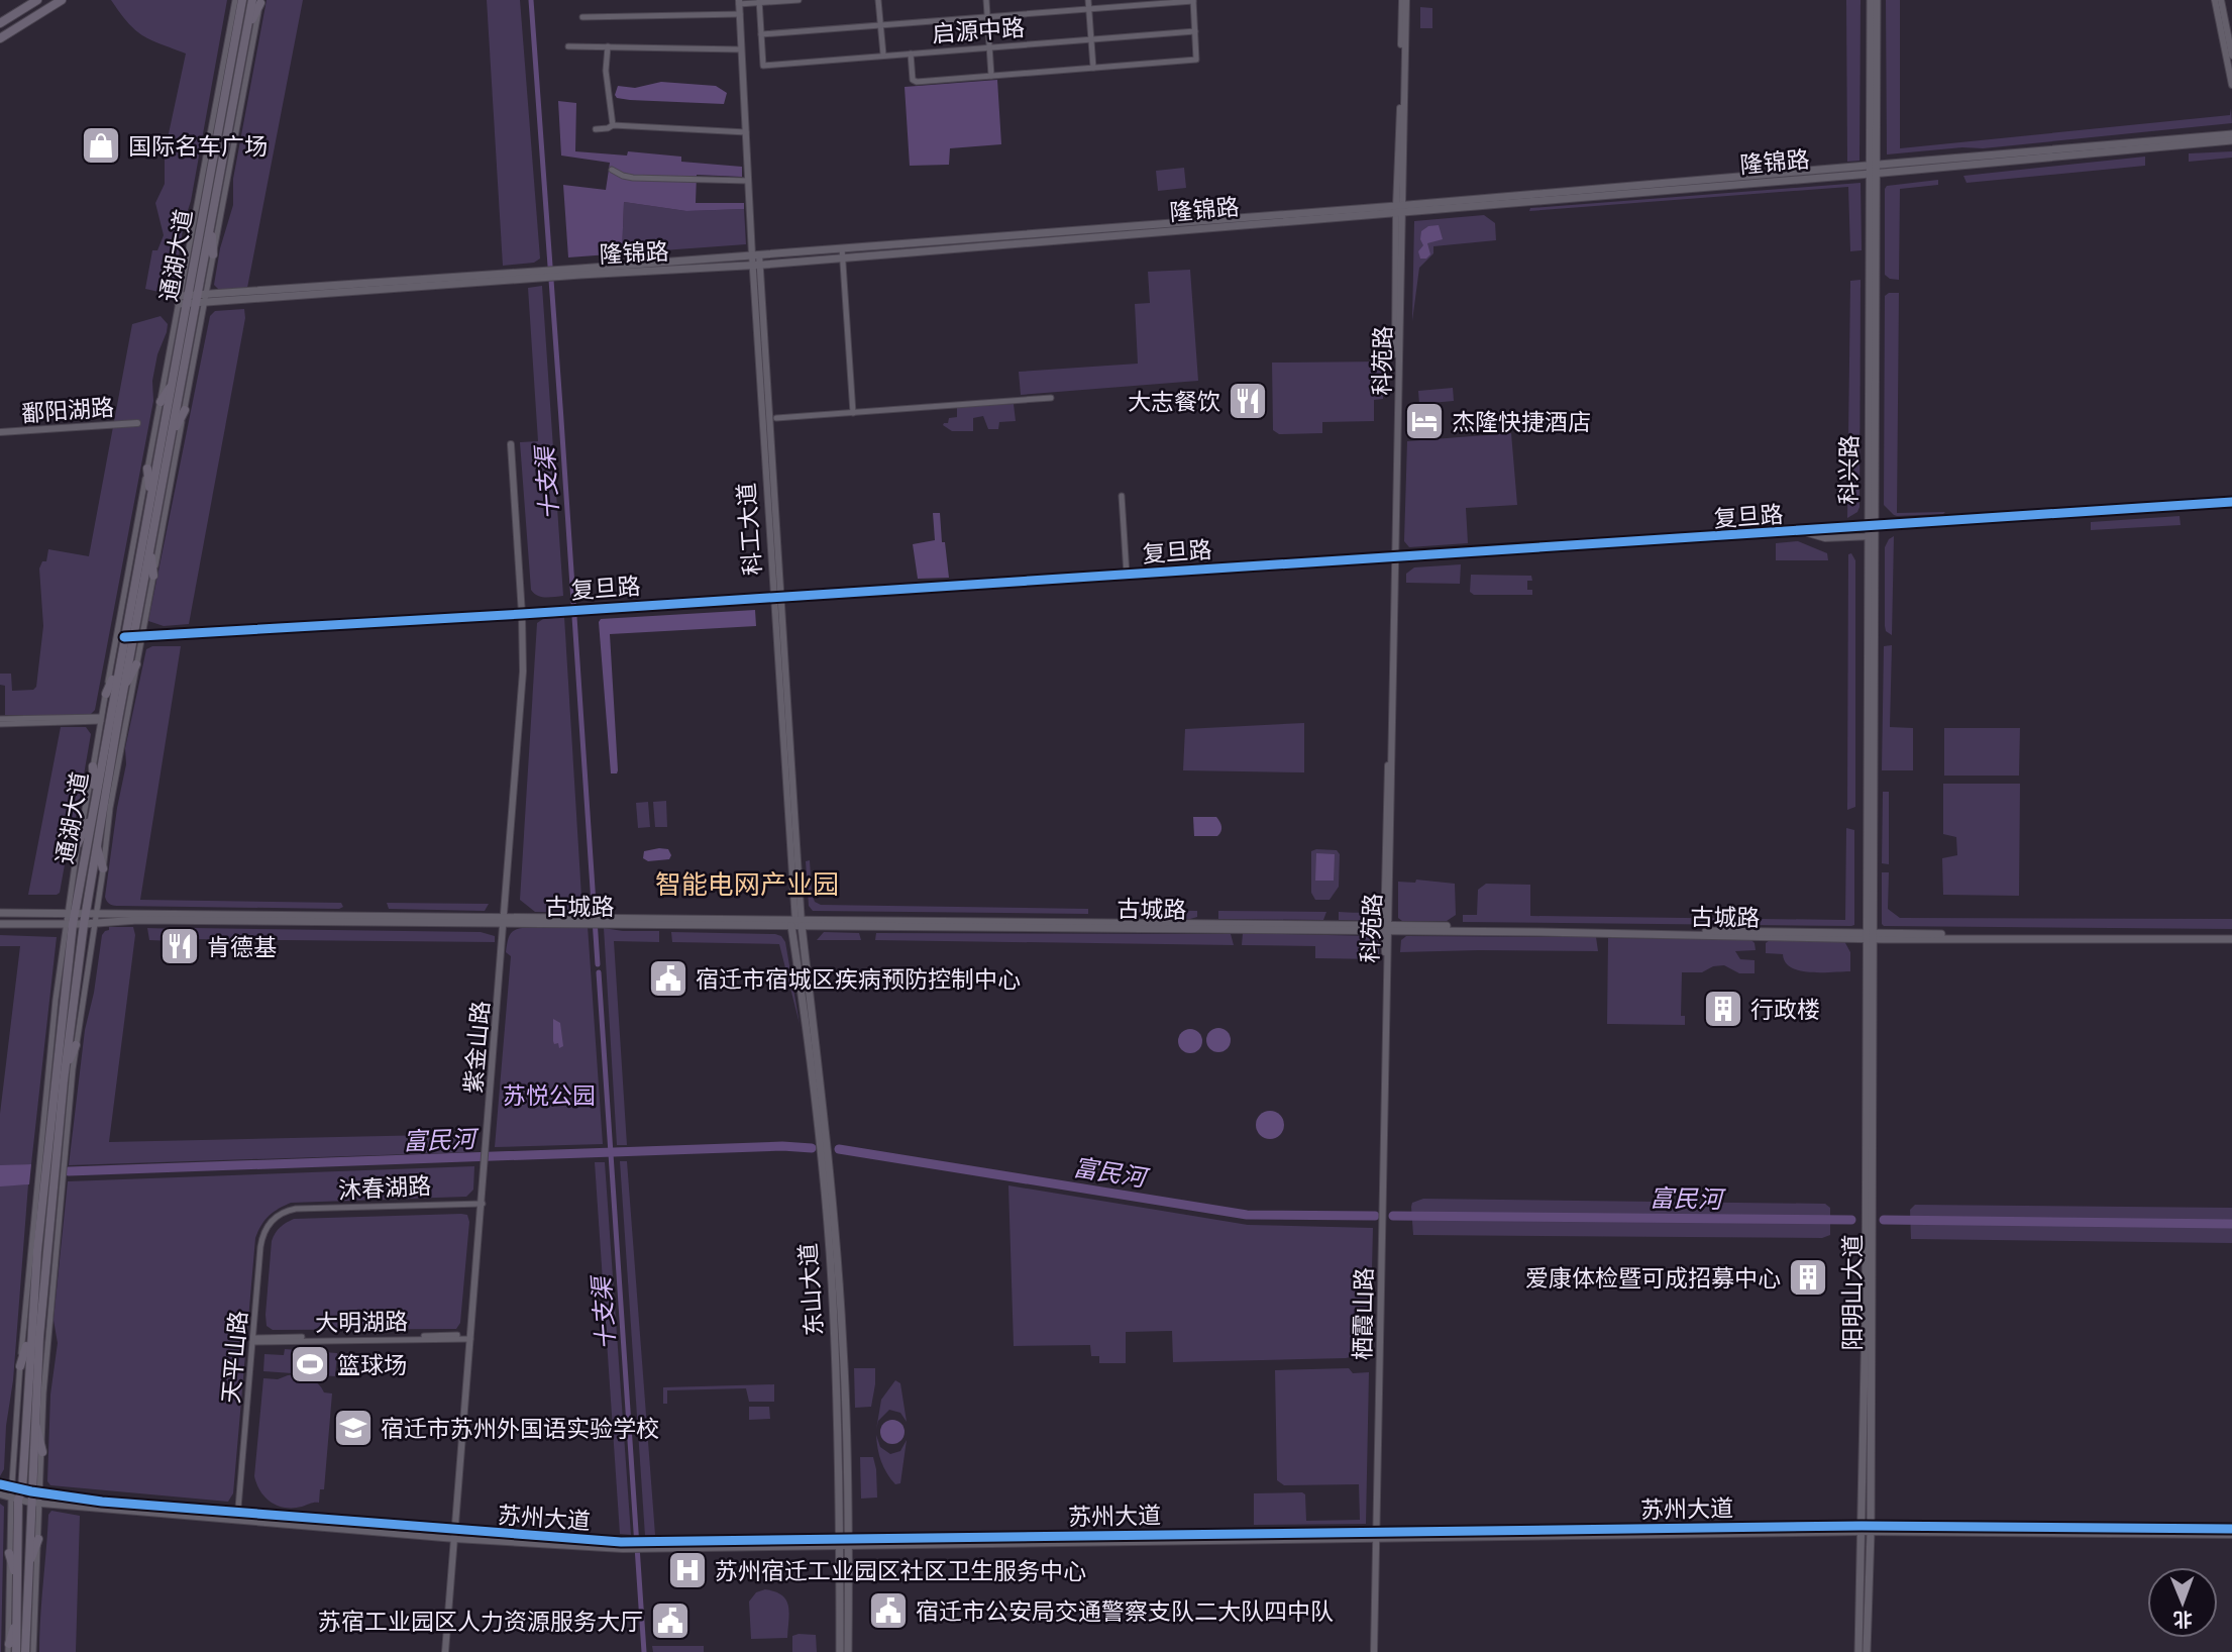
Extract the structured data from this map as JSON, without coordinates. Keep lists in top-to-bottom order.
{
  "streets": {
    "main road": [
      "隆锦路",
      "通湖大道",
      "科兴路",
      "古城路",
      "东山大道",
      "阳明山大道"
    ],
    "street": [
      "启源中路",
      "科苑路",
      "鄱阳湖路",
      "复旦路",
      "科工大道",
      "紫金山路",
      "沐春湖路",
      "栖霞山路",
      "大明湖路",
      "天平山路",
      "苏州大道"
    ]
  },
  "crossings": [
    ["隆锦路", "通湖大道"],
    ["隆锦路", "科苑路"],
    ["隆锦路", "科兴路"],
    ["隆锦路", "科工大道"],
    ["通湖大道", "复旦路"],
    ["通湖大道", "古城路"],
    ["通湖大道", "苏州大道"],
    ["科苑路", "复旦路"],
    ["科苑路", "古城路"],
    ["科苑路", "栖霞山路"],
    ["科兴路", "复旦路"],
    ["科兴路", "古城路"],
    ["科兴路", "阳明山大道"],
    ["复旦路", "科工大道"],
    ["复旦路", "紫金山路"],
    ["科工大道", "古城路"],
    ["科工大道", "东山大道"],
    ["古城路", "紫金山路"],
    ["古城路", "东山大道"],
    ["古城路", "阳明山大道"],
    ["紫金山路", "沐春湖路"],
    ["紫金山路", "大明湖路"],
    ["紫金山路", "苏州大道"],
    ["沐春湖路", "天平山路"],
    ["东山大道", "苏州大道"],
    ["阳明山大道", "苏州大道"],
    ["栖霞山路", "苏州大道"],
    ["大明湖路", "天平山路"],
    ["天平山路", "苏州大道"]
  ],
  "districts": ["智能电网产业园"],
  "water": ["十支渠", "富民河"],
  "parks": ["苏悦公园"],
  "places": {
    "shop": ["国际名车广场"],
    "restaurant": ["大志餐饮", "肯德基"],
    "hotel": ["杰隆快捷酒店"],
    "public building": ["宿迁市宿城区疾病预防控制中心", "宿迁市公安局交通警察支队二大队四中队", "苏宿工业园区人力资源服务大厅"],
    "building": ["行政楼", "爱康体检暨可成招募中心"],
    "sports": ["篮球场"],
    "school or university": ["宿迁市苏州外国语实验学校"],
    "hospital": ["苏州宿迁工业园区社区卫生服务中心"]
  },
  "north": "bottom"
}
